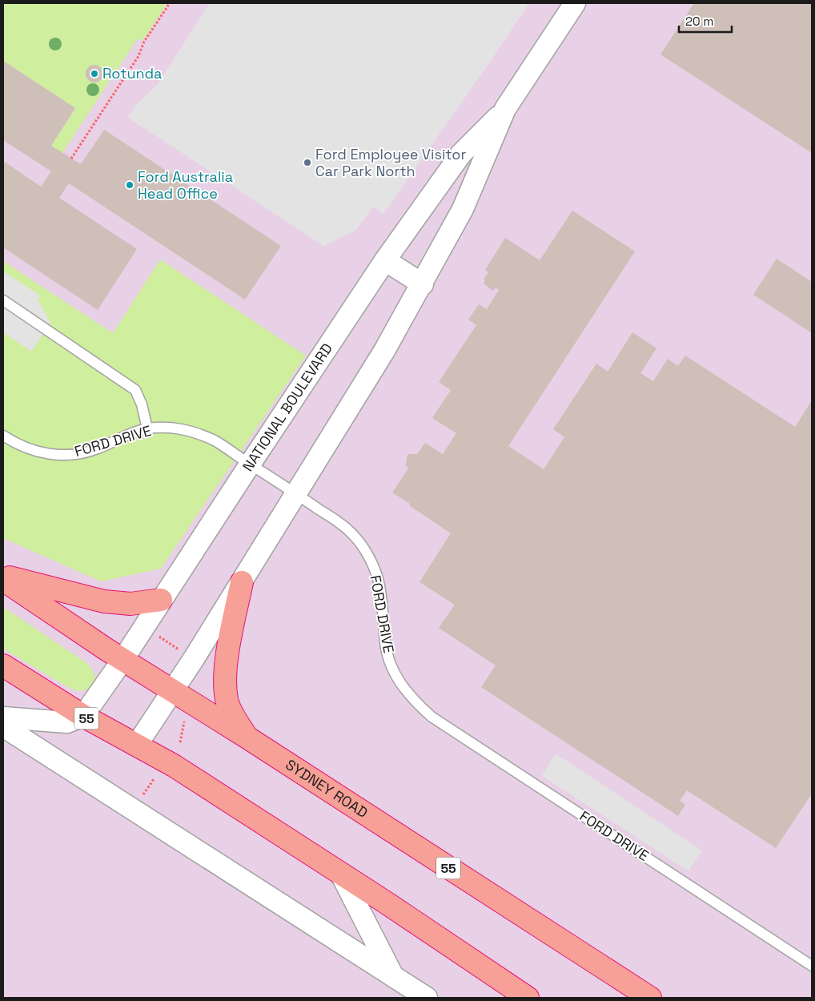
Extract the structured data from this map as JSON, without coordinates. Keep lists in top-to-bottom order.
{
  "streets": {
    "highway": ["55", "SYDNEY ROAD"],
    "street": ["NATIONAL BOULEVARD"],
    "lane": ["FORD DRIVE"]
  },
  "crossings": [
    ["NATIONAL BOULEVARD", "FORD DRIVE"],
    ["NATIONAL BOULEVARD", "55"],
    ["NATIONAL BOULEVARD", "SYDNEY ROAD"]
  ],
  "places": ["Rotunda", "Ford Employee Visitor Car Park North", "Ford Australia Head Office"],
  "scale_bar": "20 m"
}
